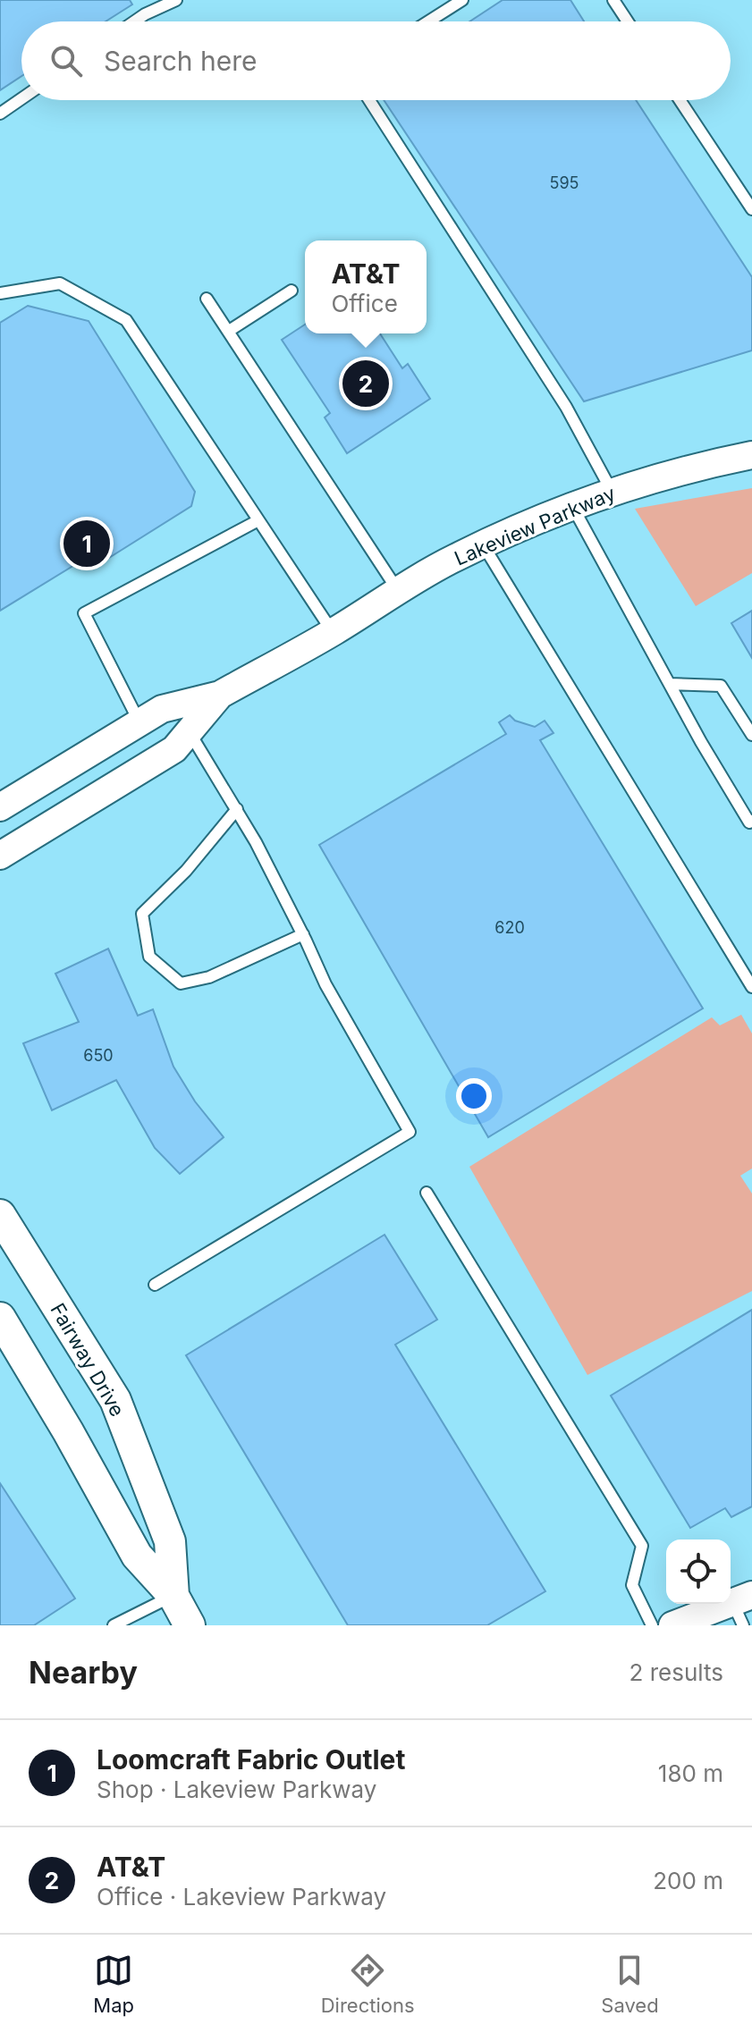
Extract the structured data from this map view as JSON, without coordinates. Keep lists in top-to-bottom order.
{
  "streets": {
    "main road": ["Fairway Drive"],
    "street": ["Lakeview Parkway"]
  },
  "house_numbers": ["595", "620", "650"],
  "page": {
    "search": "Search here",
    "popup": ["AT&T", "Office"],
    "pins": ["2", "1"],
    "heading": ["Nearby", "2 results"],
    "list": [
      {
        "mark": "1",
        "name": "Loomcraft Fabric Outlet",
        "note": "Shop · Lakeview Parkway",
        "value": "180 m"
      },
      {
        "mark": "2",
        "name": "AT&T",
        "note": "Office · Lakeview Parkway",
        "value": "200 m"
      }
    ],
    "nav": ["Map", "Directions", "Saved"]
  }
}
